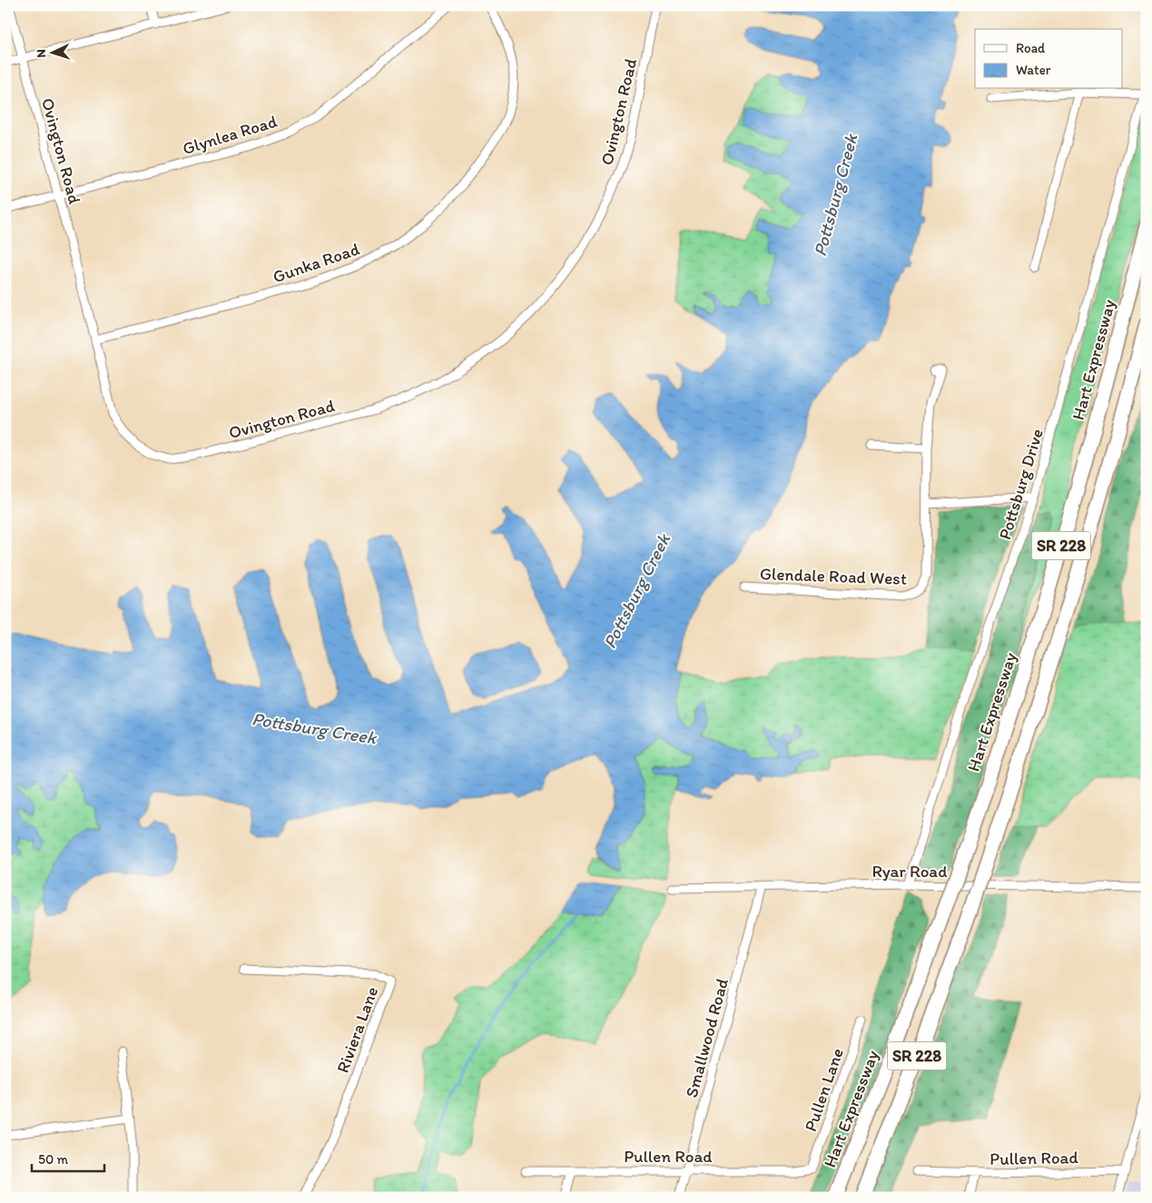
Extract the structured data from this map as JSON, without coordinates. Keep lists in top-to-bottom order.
{
  "streets": {
    "highway": ["Hart Expressway", "SR 228"],
    "street": [
      "Ovington Road",
      "Glynlea Road",
      "Gunka Road",
      "Pottsburg Drive",
      "Glendale Road West",
      "Ryar Road",
      "Riviera Lane",
      "Smallwood Road",
      "Pullen Lane",
      "Pullen Road"
    ]
  },
  "crossings": [
    ["Ovington Road", "Glynlea Road"],
    ["Ovington Road", "Gunka Road"],
    ["Pottsburg Drive", "Ryar Road"],
    ["Ryar Road", "Smallwood Road"],
    ["Smallwood Road", "Pullen Road"],
    ["Pullen Lane", "Pullen Road"]
  ],
  "water": ["Pottsburg Creek"],
  "legend": ["Road", "Water"],
  "scale_bar": "50 m",
  "north": "left"
}
